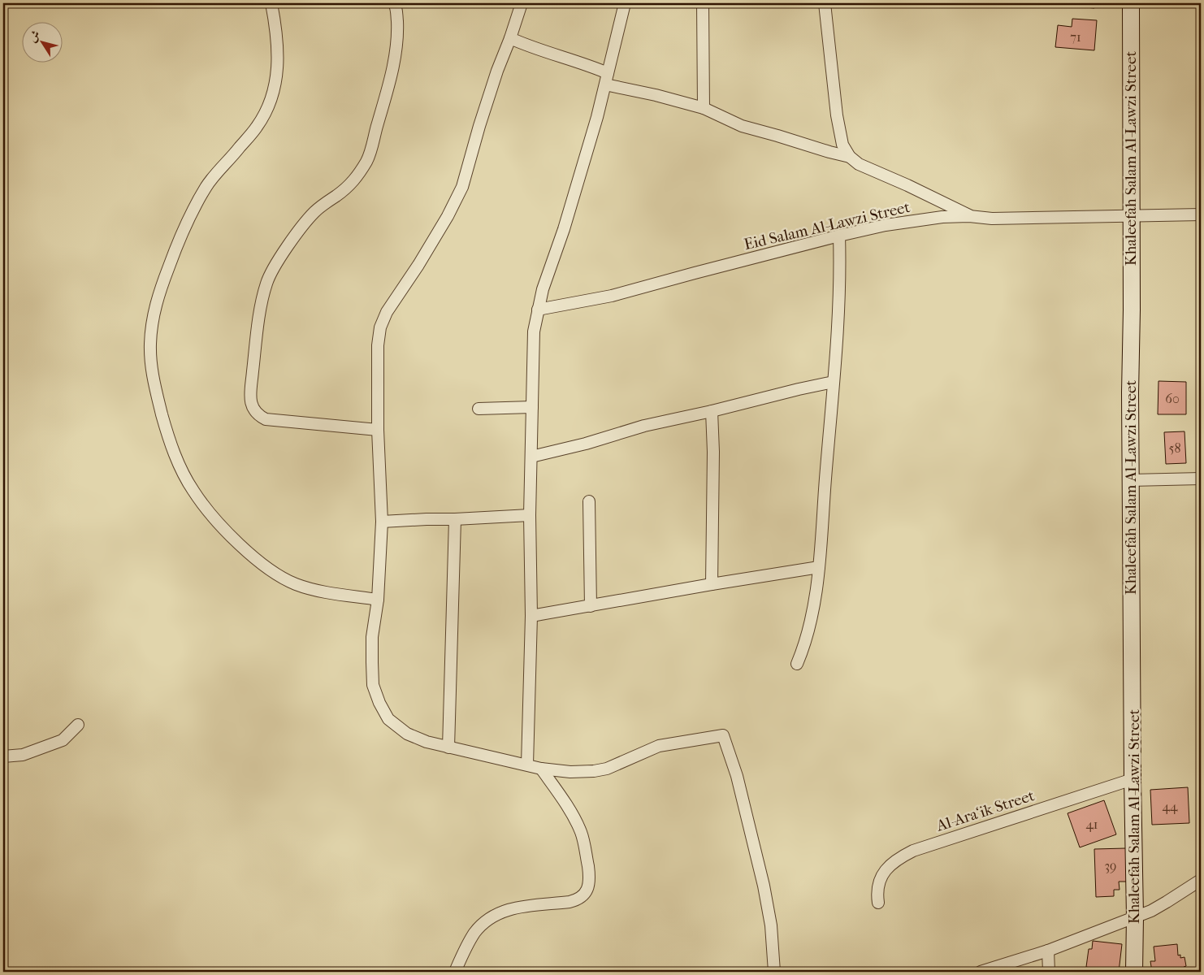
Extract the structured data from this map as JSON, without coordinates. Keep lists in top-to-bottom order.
{
  "streets": {
    "street": ["Khaleefah Salam Al-Lawzi Street", "Eid Salam Al-Lawzi Street", "Al-Ara‘ik Street"]
  },
  "crossings": [
    ["Khaleefah Salam Al-Lawzi Street", "Eid Salam Al-Lawzi Street"],
    ["Khaleefah Salam Al-Lawzi Street", "Al-Ara‘ik Street"]
  ],
  "house_numbers": [
    "71",
    "60",
    "58",
    "44",
    "41",
    "39"
  ],
  "north": "top left"
}
